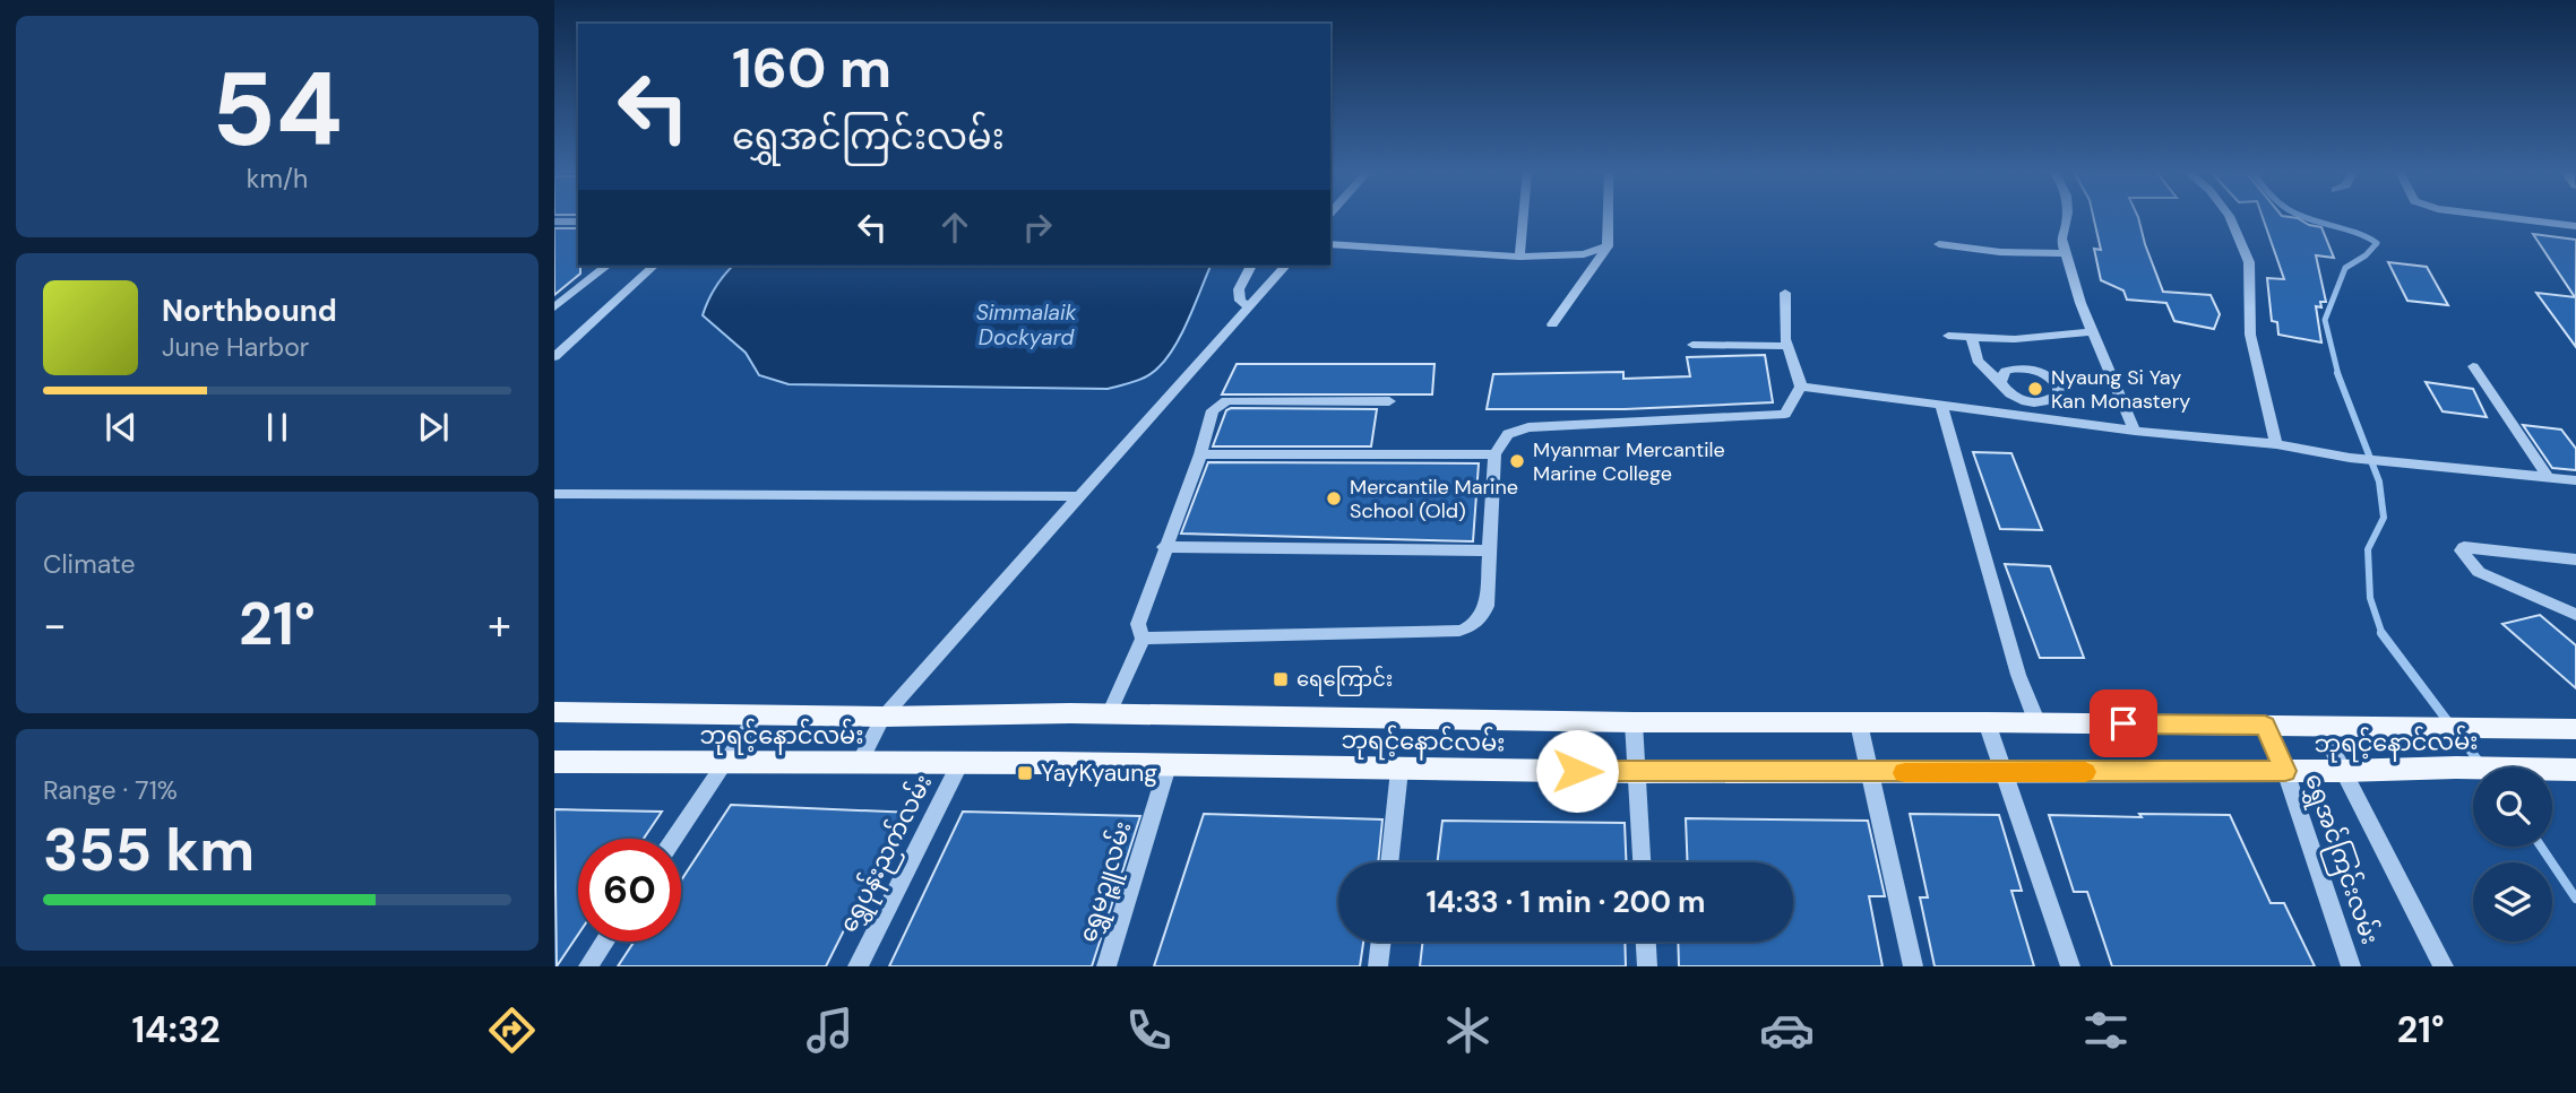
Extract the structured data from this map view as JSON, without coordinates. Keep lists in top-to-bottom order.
{
  "streets": {
    "main road": ["ဘုရင့်နောင်လမ်း"],
    "street": ["ရွှေပုန်းညက်လမ်း", "ရွှေအင်ကြင်းလမ်း", "ရွှေမဉ္ဇူလမ်း"]
  },
  "crossings": [
    ["ဘုရင့်နောင်လမ်း", "ရွှေပုန်းညက်လမ်း"],
    ["ဘုရင့်နောင်လမ်း", "ရွှေအင်ကြင်းလမ်း"],
    ["ဘုရင့်နောင်လမ်း", "ရွှေမဉ္ဇူလမ်း"]
  ],
  "water": ["Simmalaik Dockyard"],
  "places": {
    "other": ["Nyaung Si Yay Kan Monastery", "Myanmar Mercantile Marine College", "Mercantile Marine School (Old)"],
    "transit": ["ရေကြောင်း", "YayKyaung"]
  },
  "page": {
    "tile": [
      ["54", "km/h"],
      "Climate",
      ["Range · 71%", "355 km"]
    ],
    "turn": ["160 m", "ရွှေအင်ကြင်းလမ်း"],
    "song": ["Northbound", "June Harbor"],
    "heat": ["−", "21°", "+"],
    "limit": "60",
    "trip": "14:33 · 1 min · 200 m",
    "tabs": ["14:32", "21°"]
  }
}
